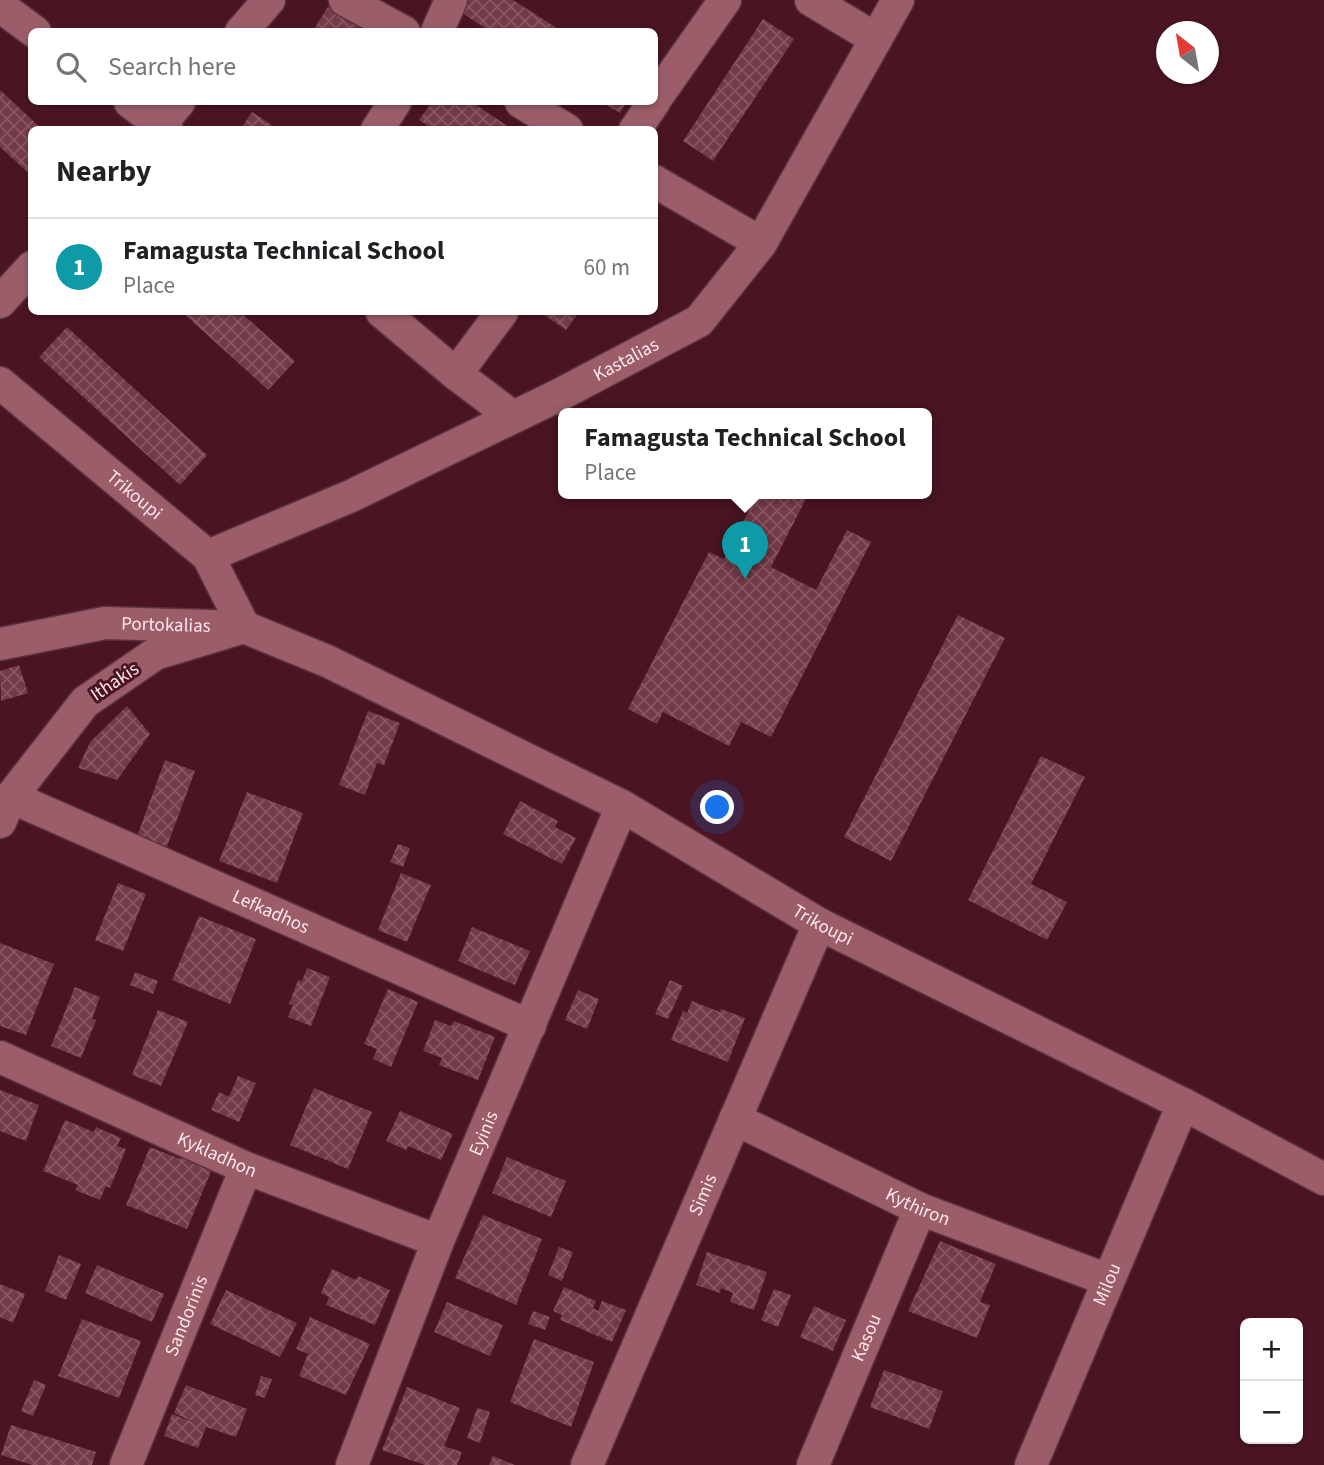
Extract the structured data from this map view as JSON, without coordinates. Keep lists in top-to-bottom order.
{
  "streets": {
    "street": [
      "Kastalias",
      "Trikoupi",
      "Portokalias",
      "Ithakis",
      "Lefkadhos",
      "Eyinis",
      "Kykladhon",
      "Simis",
      "Kythiron",
      "Milou",
      "Sandorinis",
      "Kasou"
    ]
  },
  "crossings": [
    ["Kastalias", "Trikoupi"],
    ["Trikoupi", "Portokalias"],
    ["Trikoupi", "Ithakis"],
    ["Trikoupi", "Eyinis"],
    ["Trikoupi", "Simis"],
    ["Trikoupi", "Milou"],
    ["Portokalias", "Ithakis"],
    ["Ithakis", "Lefkadhos"],
    ["Lefkadhos", "Eyinis"],
    ["Eyinis", "Kykladhon"],
    ["Kykladhon", "Sandorinis"],
    ["Simis", "Kythiron"],
    ["Kythiron", "Milou"],
    ["Kythiron", "Kasou"]
  ],
  "north": "top left",
  "page": {
    "search": "Search here",
    "heading": "Nearby",
    "list": [
      {
        "mark": "1",
        "name": "Famagusta Technical School",
        "note": "Place",
        "value": "60 m"
      }
    ],
    "popup": ["Famagusta Technical School", "Place"],
    "pins": "1",
    "map_buttons": ["+", "−"]
  }
}
